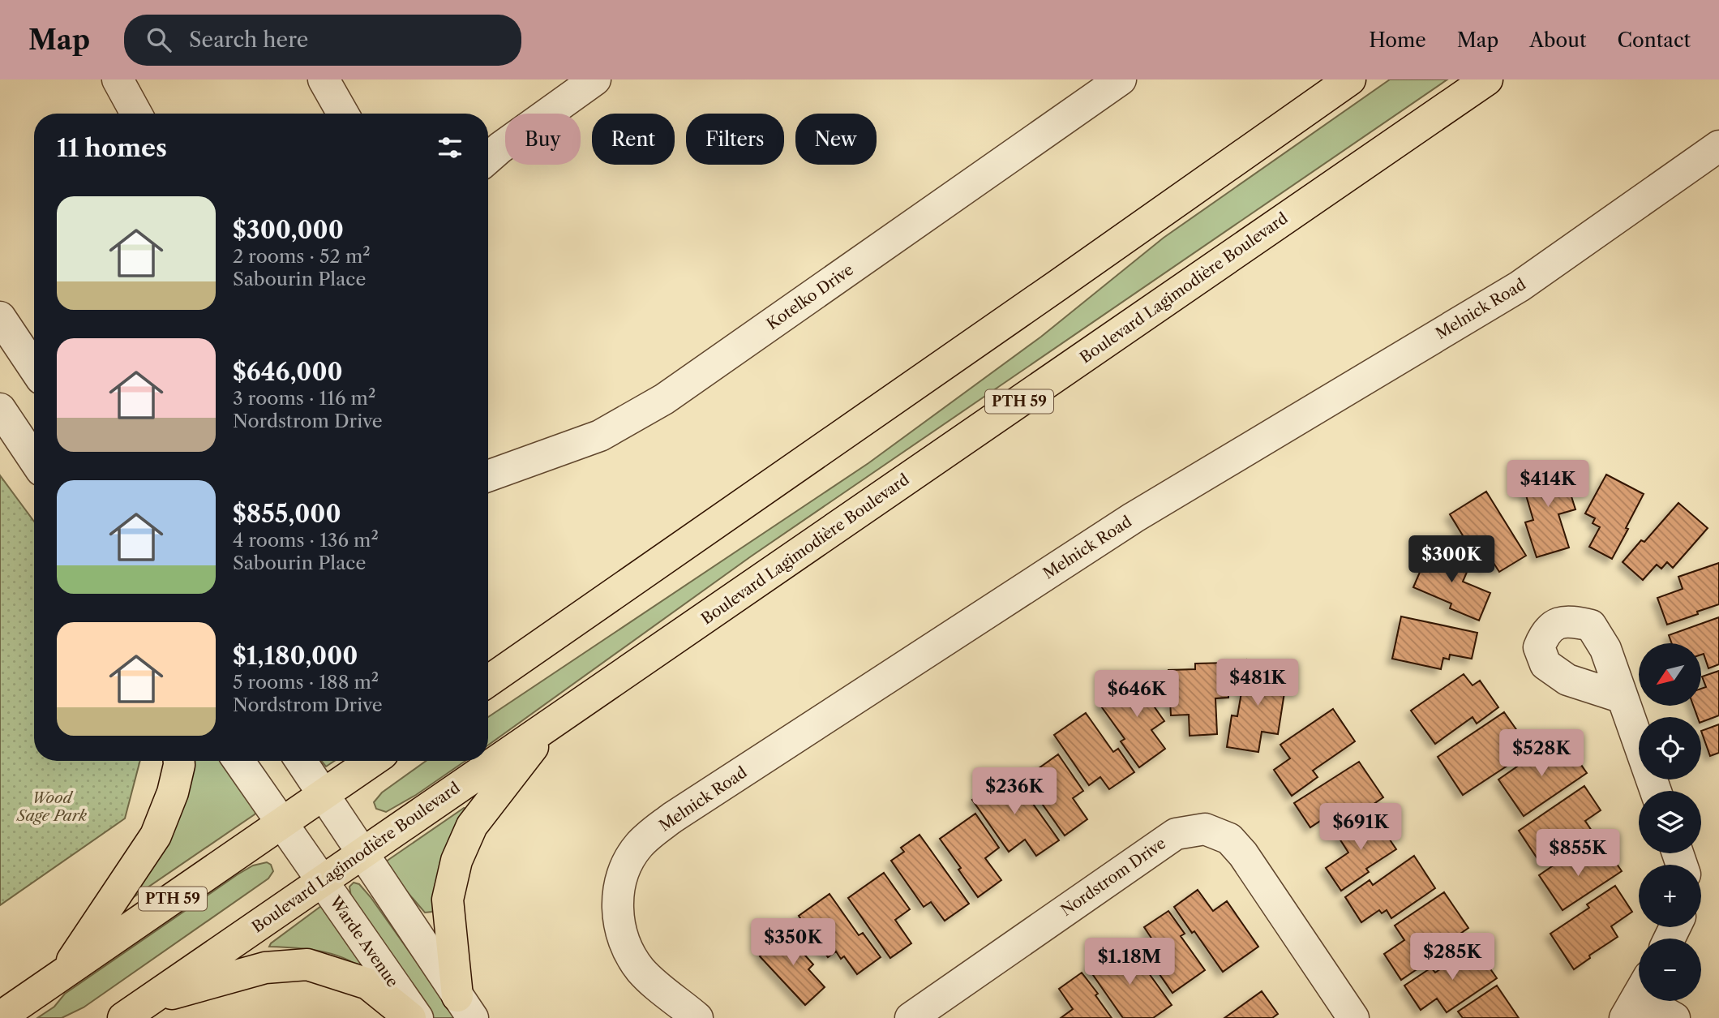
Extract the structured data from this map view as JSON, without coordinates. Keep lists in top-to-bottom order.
{
  "streets": {
    "main road": ["Boulevard Lagimodière Boulevard", "PTH 59"],
    "street": [
      "Kotelko Drive",
      "Melnick Road",
      "Nordstrom Drive",
      "Warde Avenue"
    ]
  },
  "crossings": [
    ["Boulevard Lagimodière Boulevard", "Warde Avenue"],
    ["PTH 59", "Warde Avenue"]
  ],
  "parks": ["Wood Sage Park"],
  "north": "bottom left",
  "page": {
    "header": "Map",
    "search": "Search here",
    "nav": [
      "Home",
      "Map",
      "About",
      "Contact"
    ],
    "chip": [
      "Buy",
      "Rent",
      "Filters",
      "New"
    ],
    "heading": "11 homes",
    "list": [
      {
        "name": "$300,000",
        "note": "2 rooms · 52 m² · Sabourin Place"
      },
      {
        "name": "$646,000",
        "note": "3 rooms · 116 m² · Nordstrom Drive"
      },
      {
        "name": "$855,000",
        "note": "4 rooms · 136 m² · Sabourin Place"
      },
      {
        "name": "$1,180,000",
        "note": "5 rooms · 188 m² · Nordstrom Drive"
      }
    ],
    "price": [
      "$414K",
      "$300K",
      "$481K",
      "$646K",
      "$528K",
      "$236K",
      "$691K",
      "$855K",
      "$350K",
      "$285K",
      "$1.18M"
    ],
    "map_buttons": ["+", "−"]
  }
}
